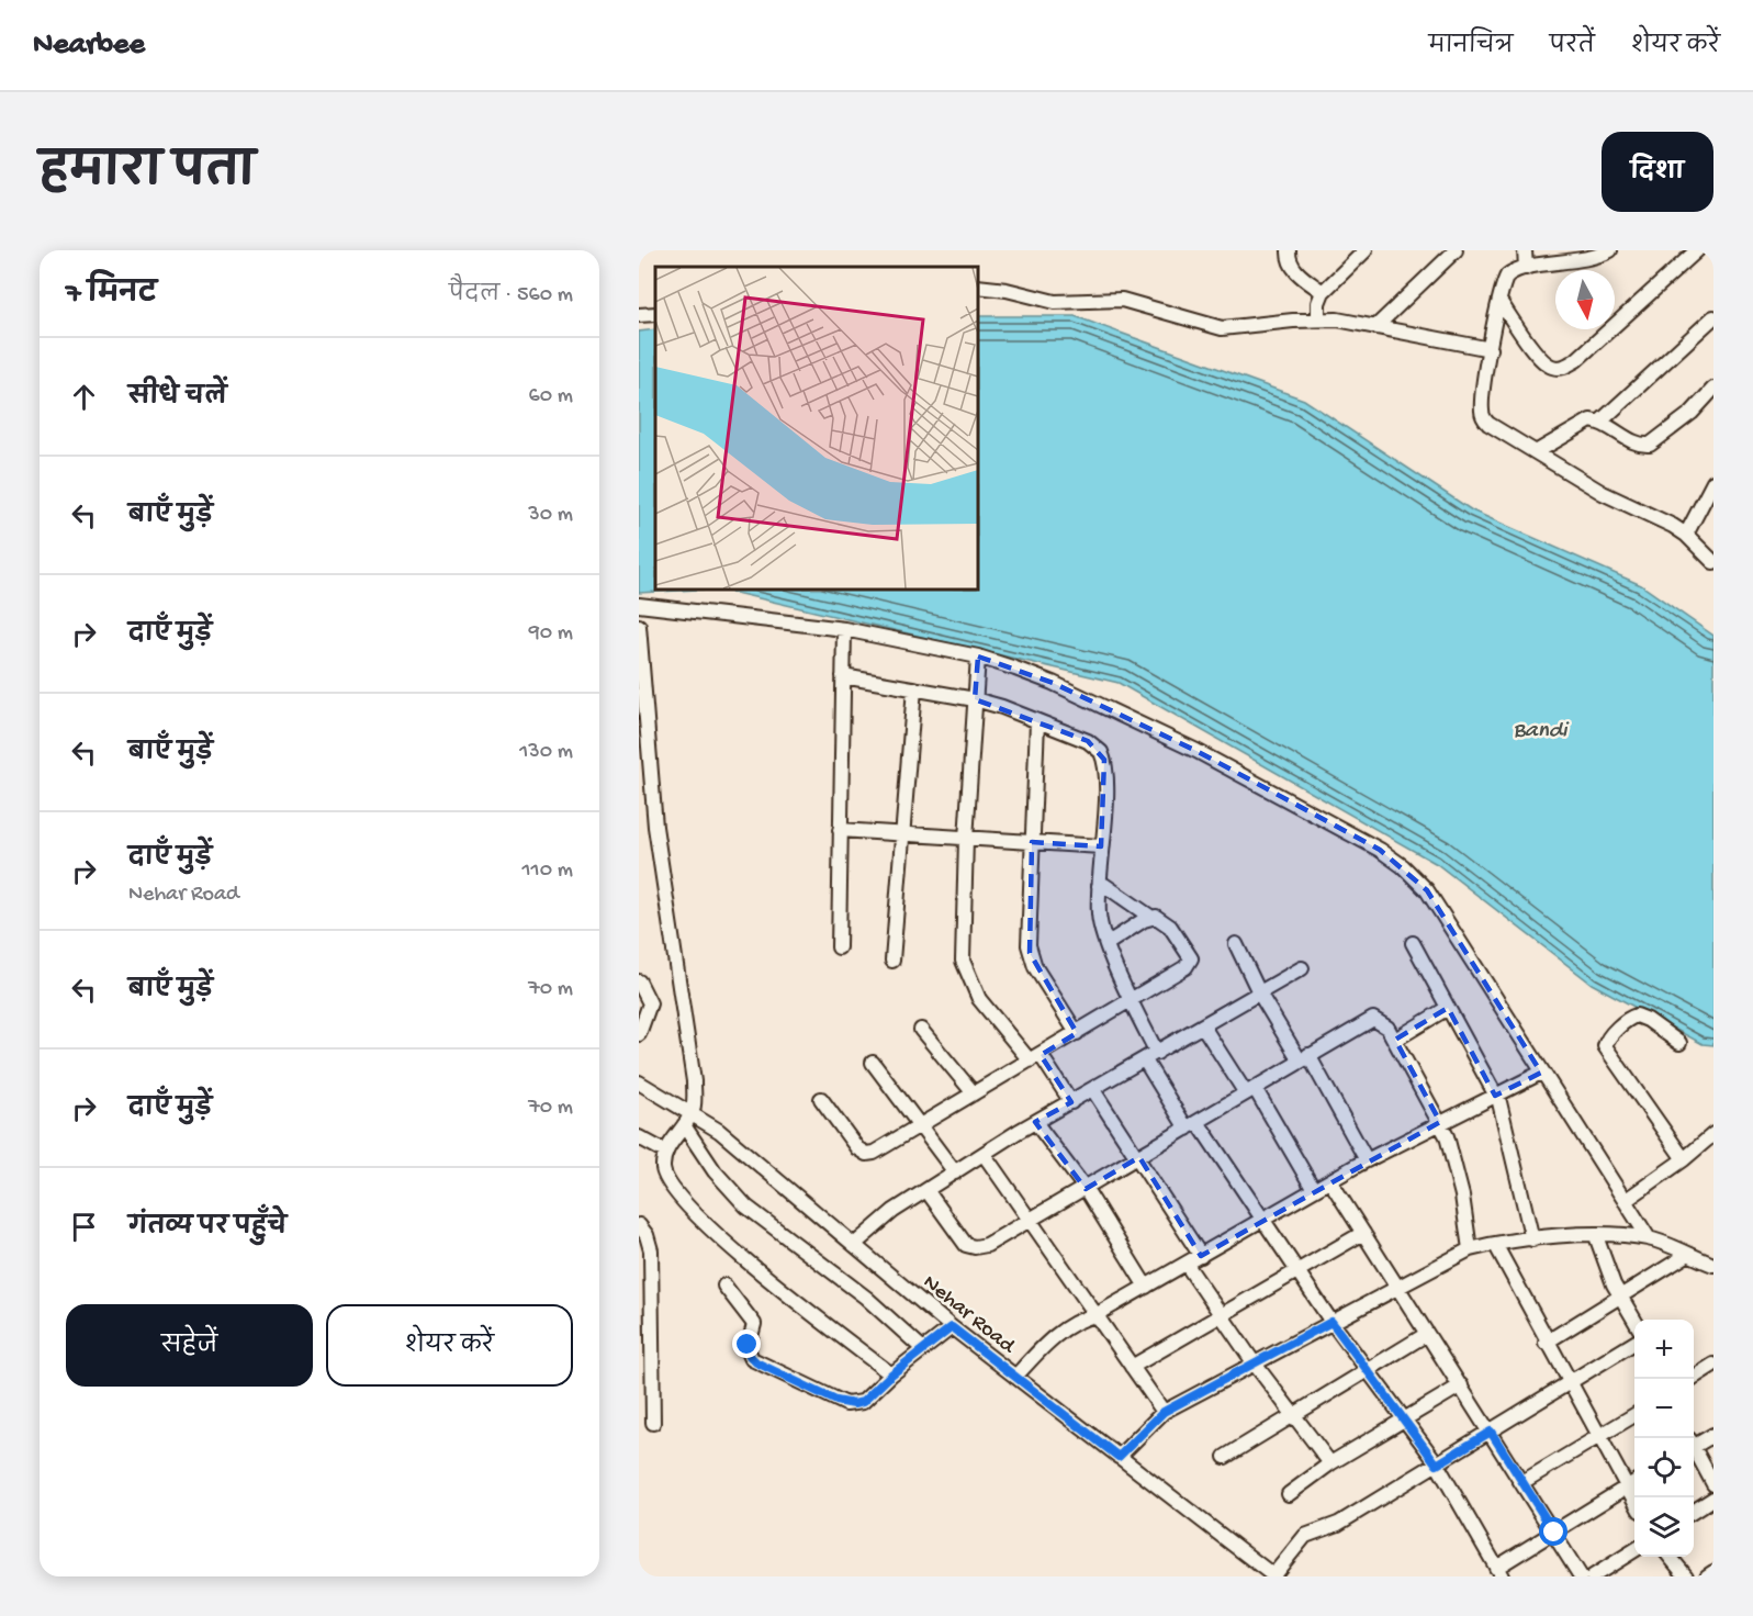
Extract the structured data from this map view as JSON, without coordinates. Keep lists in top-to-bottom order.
{
  "streets": {
    "street": ["Nehar Road"]
  },
  "water": ["Bandi"],
  "north": "bottom",
  "page": {
    "header": "Nearbee",
    "nav": ["मानचित्र", "परतें", "शेयर करें"],
    "title": "हमारा पता",
    "buttons": [
      "दिशा",
      ["सहेजें", "शेयर करें"]
    ],
    "heading": ["7 मिनट", "पैदल · 560 m"],
    "list": [
      ["सीधे चलें", "60 m"],
      ["बाएँ मुड़ें", "30 m"],
      ["दाएँ मुड़ें", "90 m"],
      ["बाएँ मुड़ें", "130 m"],
      ["दाएँ मुड़ें", "Nehar Road", "110 m"],
      ["बाएँ मुड़ें", "70 m"],
      ["दाएँ मुड़ें", "70 m"],
      "गंतव्य पर पहुँचे"
    ],
    "map_buttons": ["+", "−"]
  }
}
